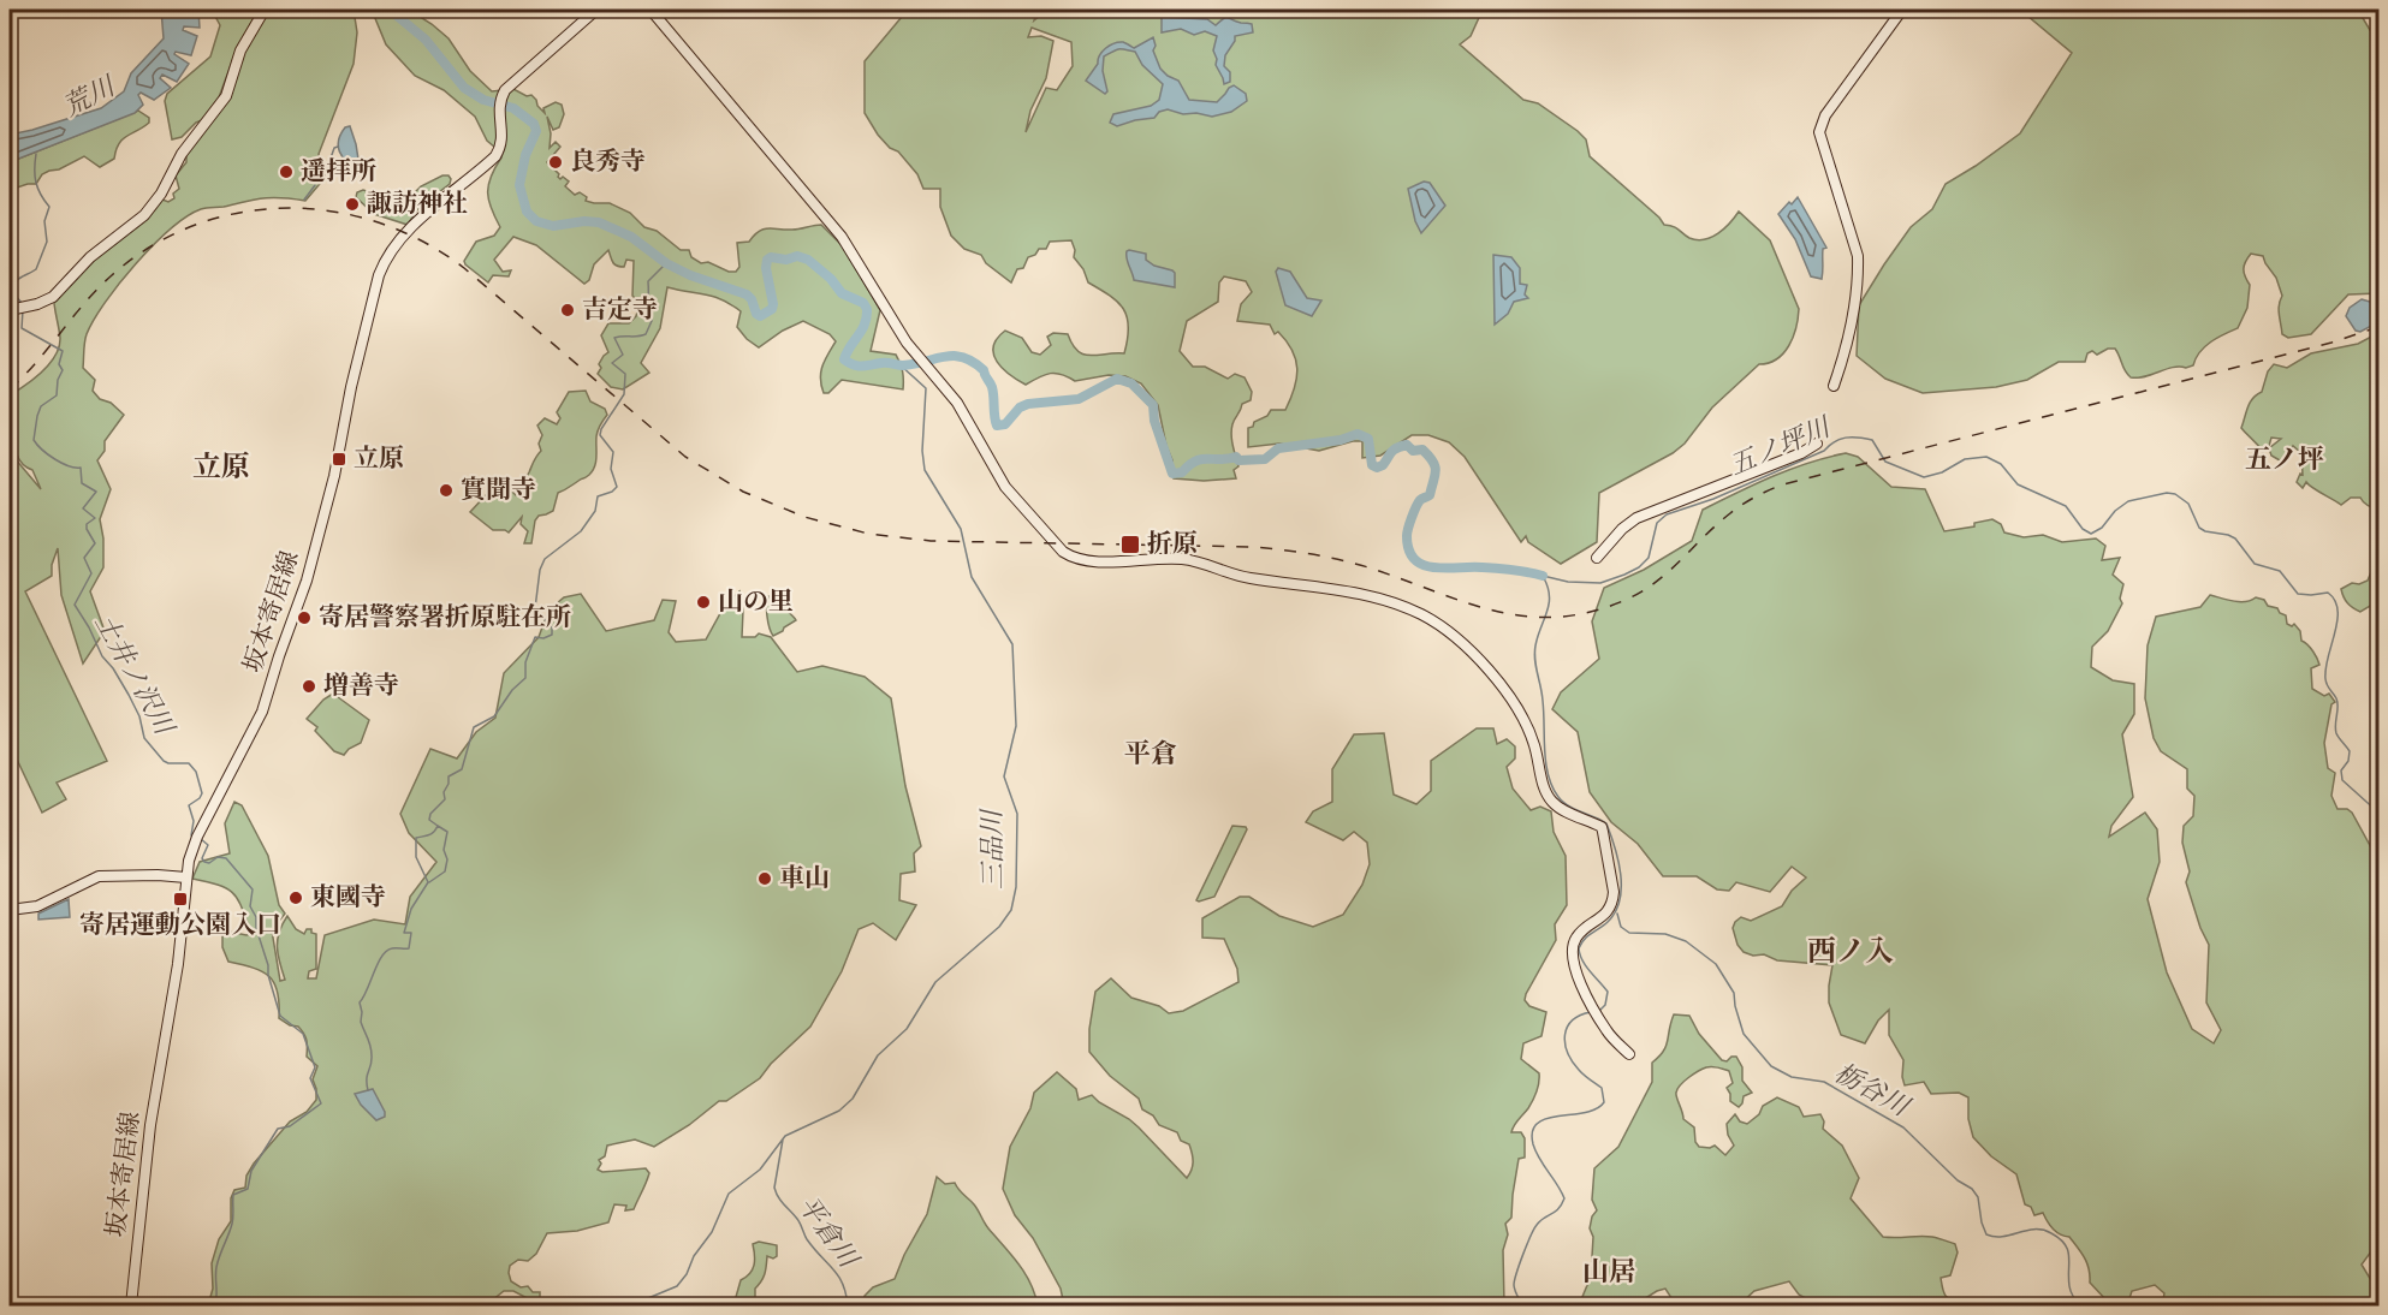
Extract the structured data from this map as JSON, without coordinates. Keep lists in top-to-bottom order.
{
  "streets": {
    "street": ["坂本寄居線"]
  },
  "districts": [
    "五ノ坪",
    "立原",
    "平倉",
    "西ノ入",
    "山居"
  ],
  "water": [
    "荒川",
    "五ノ坪川",
    "土井ノ沢川",
    "三品川",
    "栃谷川",
    "平倉川"
  ],
  "places": {
    "other": [
      "良秀寺",
      "遥拝所",
      "諏訪神社",
      "吉定寺",
      "實聞寺",
      "山の里",
      "寄居警察署折原駐在所",
      "増善寺",
      "車山",
      "東國寺"
    ],
    "transit": ["立原", "折原", "寄居運動公園入口"]
  }
}
